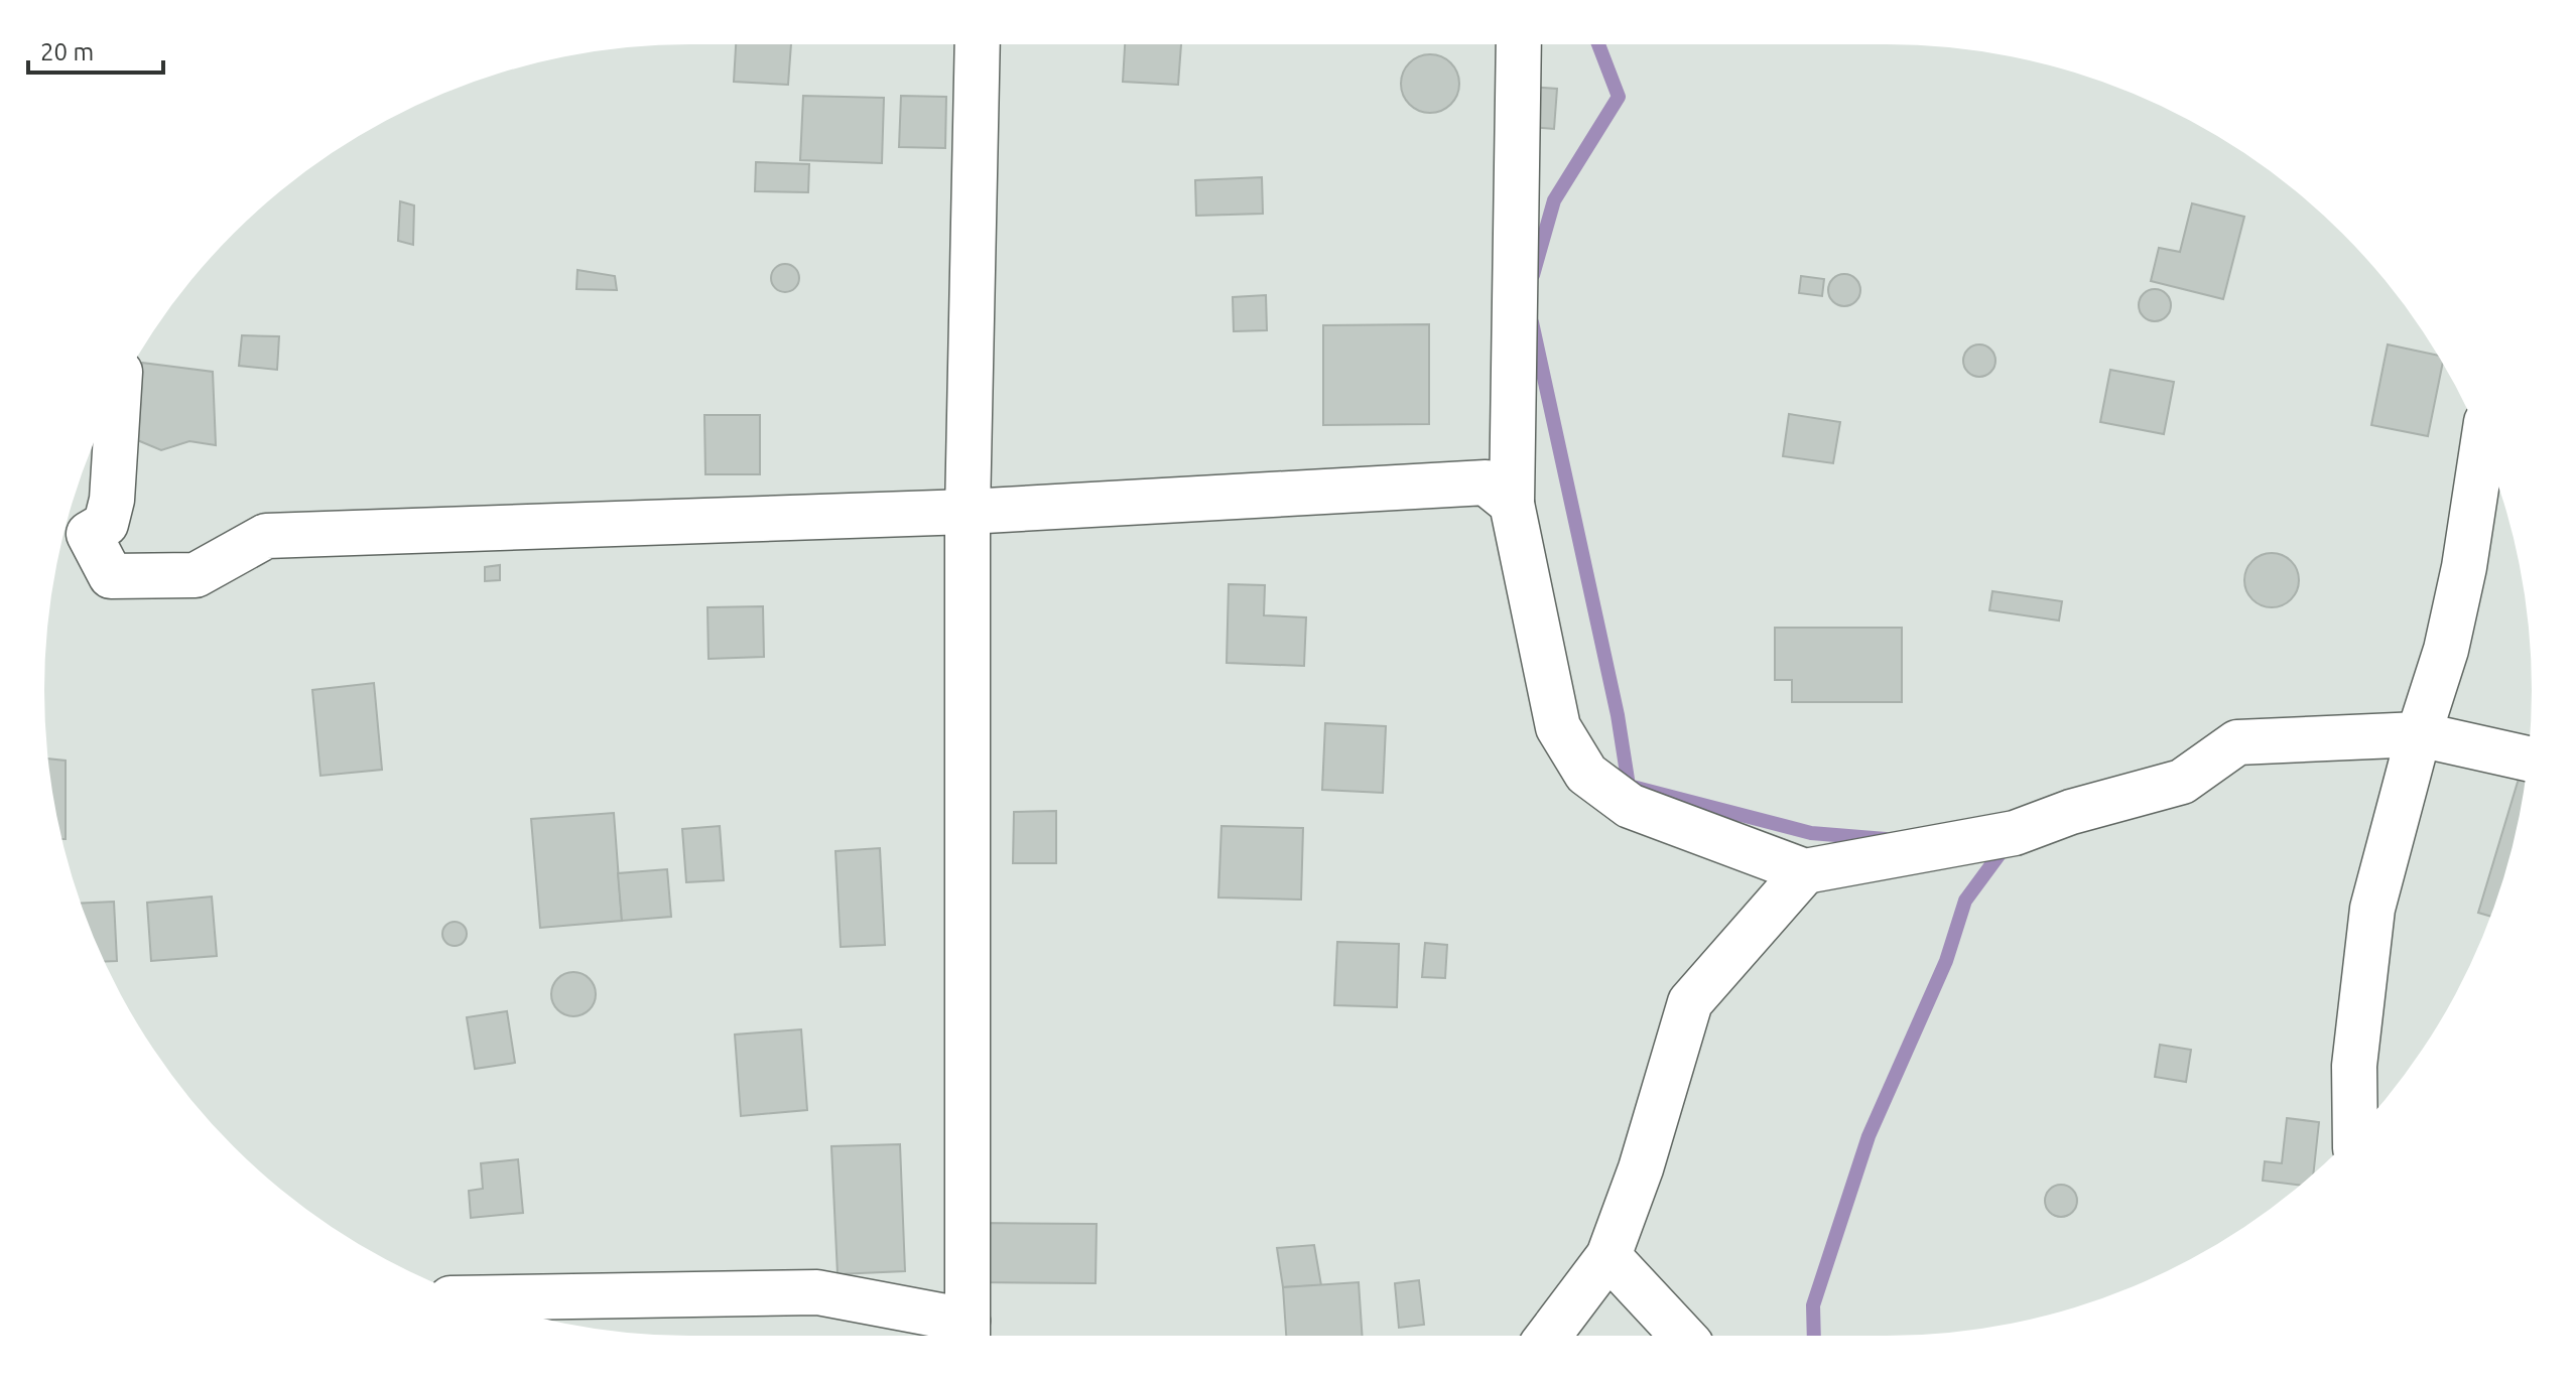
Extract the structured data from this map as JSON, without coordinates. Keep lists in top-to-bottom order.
{
  "scale_bar": "20 m"
}
